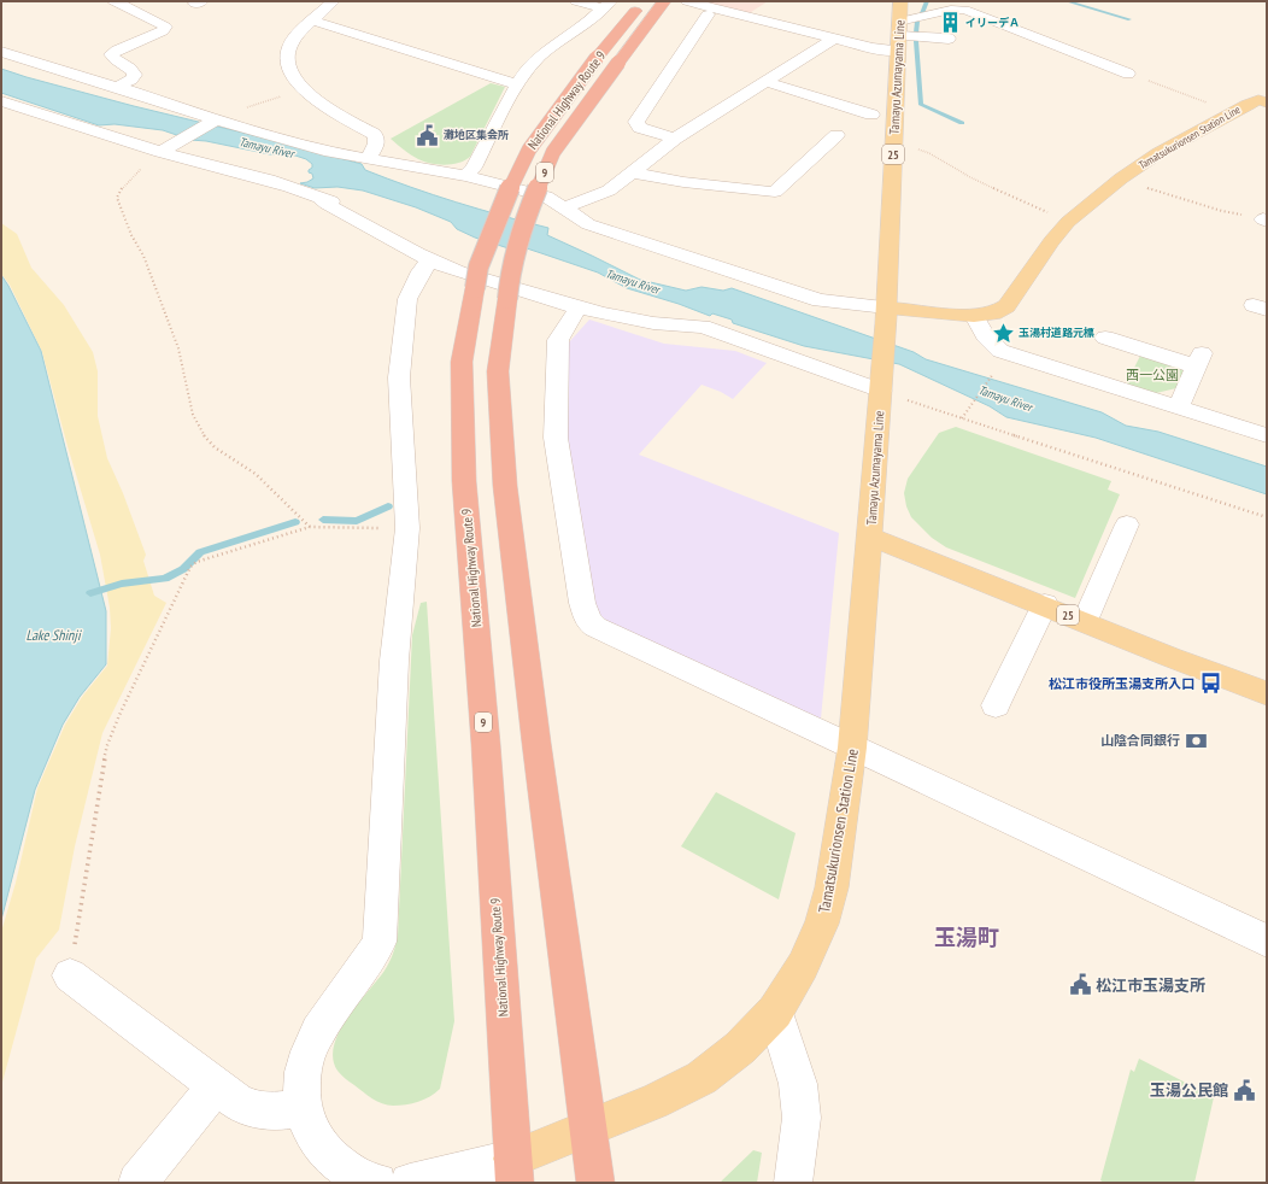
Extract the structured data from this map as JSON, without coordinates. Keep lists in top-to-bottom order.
{
  "streets": {
    "highway": ["National Highway Route 9", "9"],
    "main road": ["Tamayu Azumayama Line", "Tamatsukurionsen Station Line", "25"]
  },
  "crossings": [
    ["Tamayu Azumayama Line", "Tamatsukurionsen Station Line"],
    ["National Highway Route 9", "Tamatsukurionsen Station Line"]
  ],
  "districts": ["玉湯町"],
  "water": ["Tamayu River", "Lake Shinji"],
  "parks": ["西一公園"],
  "places": {
    "building": ["イリーデＡ"],
    "public building": ["灘地区集会所", "松江市玉湯支所", "玉湯公民館"],
    "place": ["玉湯村道路元標"],
    "bus stop": ["松江市役所玉湯支所入口"],
    "bank": ["山陰合同銀行"]
  }
}
